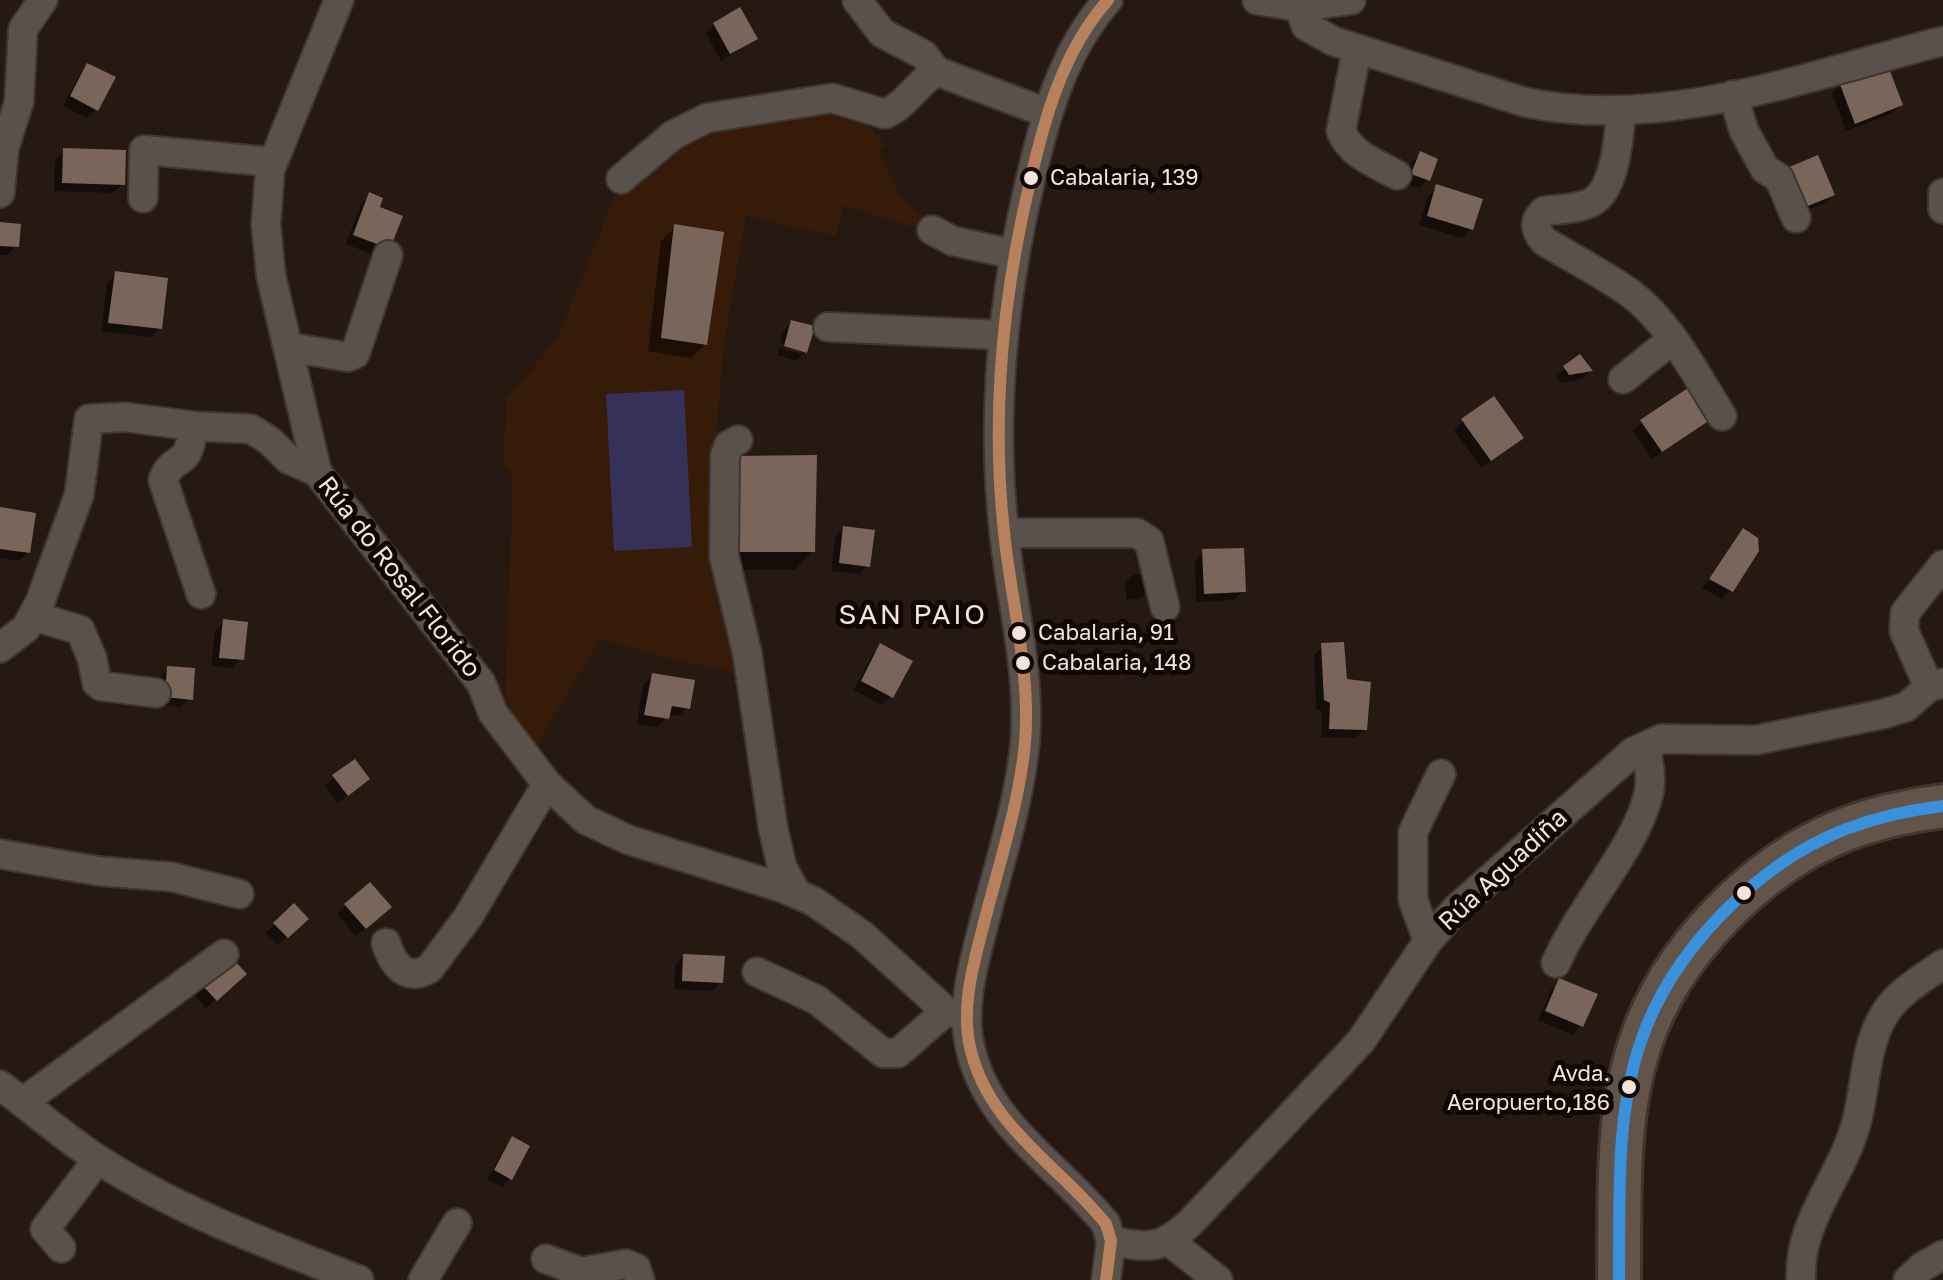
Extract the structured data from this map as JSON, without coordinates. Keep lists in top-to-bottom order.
{
  "streets": {
    "street": ["Rúa do Rosal Florido", "Rúa Aguadiña"]
  },
  "districts": ["SAN PAIO"],
  "places": [
    "Cabalaria, 139",
    "Cabalaria, 91",
    "Cabalaria, 148",
    "Avda. Aeropuerto,186"
  ]
}
